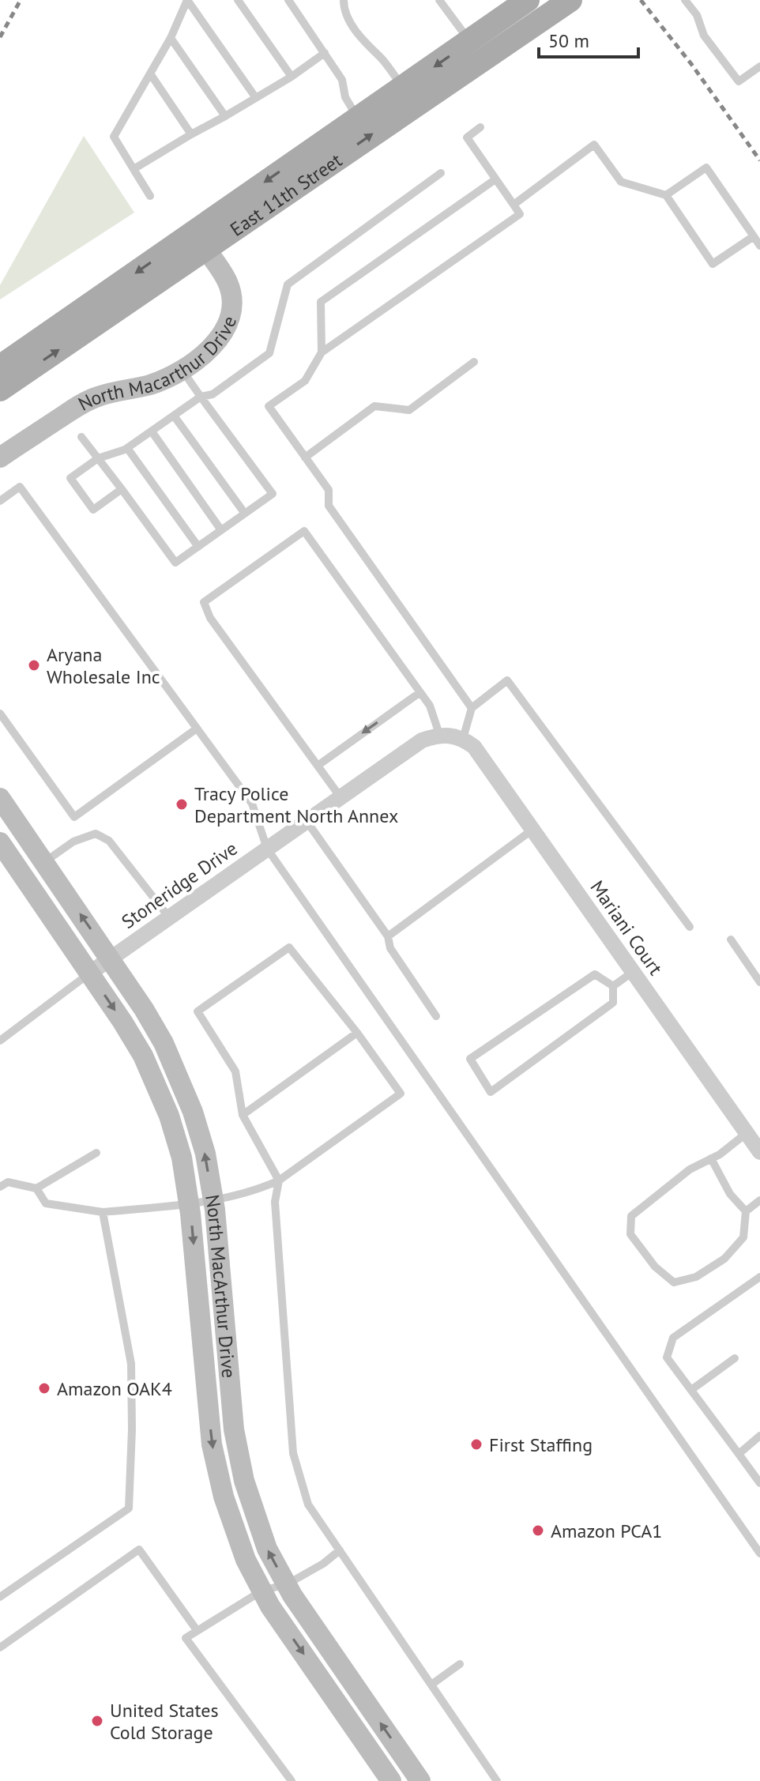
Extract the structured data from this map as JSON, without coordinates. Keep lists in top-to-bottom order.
{
  "streets": {
    "main road": ["East 11th Street", "North Macarthur Drive", "North MacArthur Drive"],
    "street": ["Stoneridge Drive", "Mariani Court"]
  },
  "crossings": [
    ["East 11th Street", "North Macarthur Drive"],
    ["Stoneridge Drive", "Mariani Court"],
    ["Stoneridge Drive", "North MacArthur Drive"]
  ],
  "places": [
    "Aryana Wholesale Inc",
    "Tracy Police Department North Annex",
    "Amazon OAK4",
    "First Staffing",
    "Amazon PCA1",
    "United States Cold Storage"
  ],
  "scale_bar": "50 m"
}
